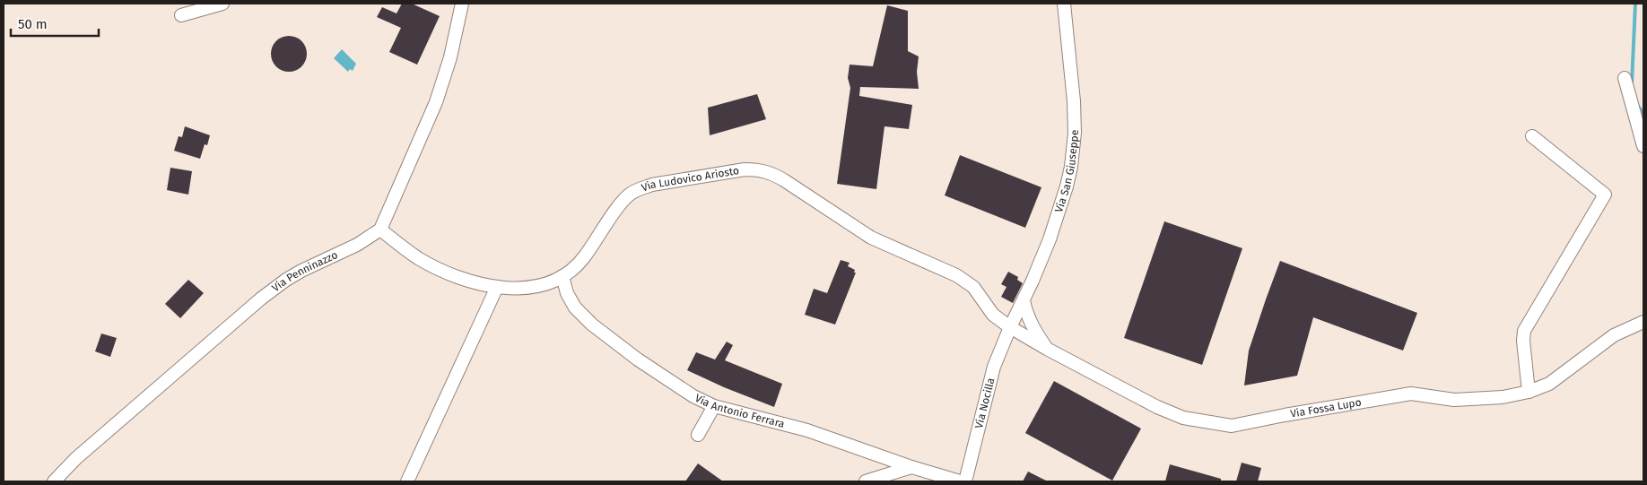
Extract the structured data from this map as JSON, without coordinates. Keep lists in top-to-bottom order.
{
  "streets": {
    "street": [
      "Via San Giuseppe",
      "Via Ludovico Ariosto",
      "Via Penninazzo",
      "Via Nocilla",
      "Via Fossa Lupo",
      "Via Antonio Ferrara"
    ]
  },
  "crossings": [
    ["Via San Giuseppe", "Via Ludovico Ariosto"],
    ["Via San Giuseppe", "Via Nocilla"],
    ["Via San Giuseppe", "Via Fossa Lupo"],
    ["Via Ludovico Ariosto", "Via Penninazzo"],
    ["Via Ludovico Ariosto", "Via Nocilla"],
    ["Via Ludovico Ariosto", "Via Fossa Lupo"],
    ["Via Ludovico Ariosto", "Via Antonio Ferrara"],
    ["Via Nocilla", "Via Fossa Lupo"]
  ],
  "scale_bar": "50 m"
}
